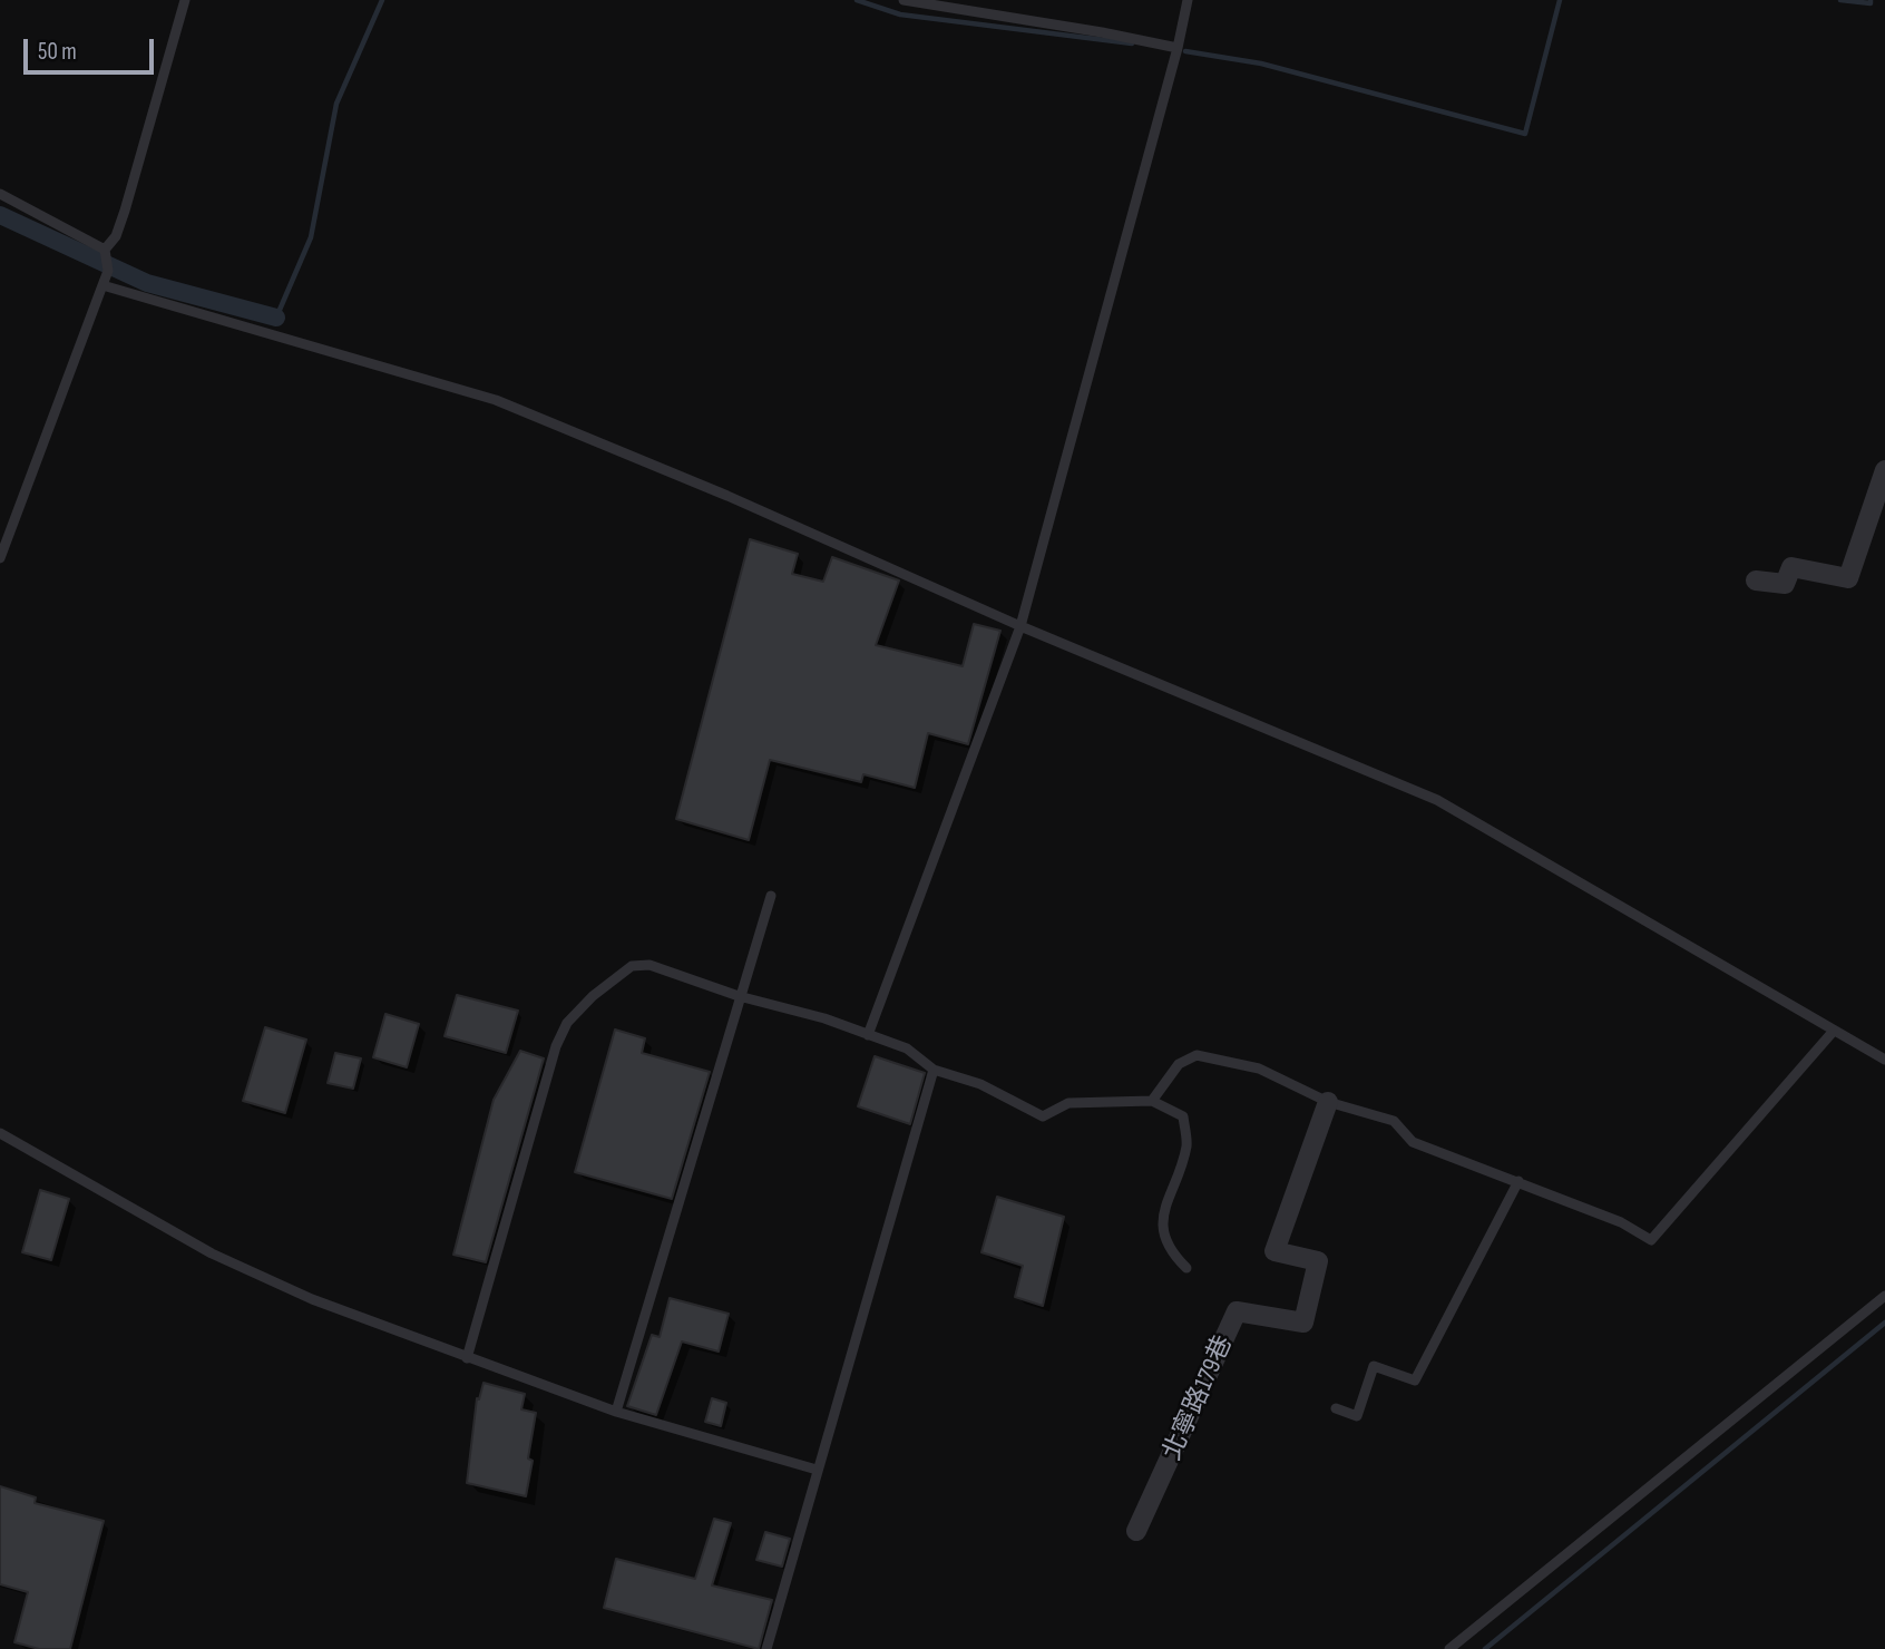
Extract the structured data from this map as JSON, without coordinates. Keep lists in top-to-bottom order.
{
  "streets": {
    "street": ["北寧路179巷"]
  },
  "scale_bar": "50 m"
}
